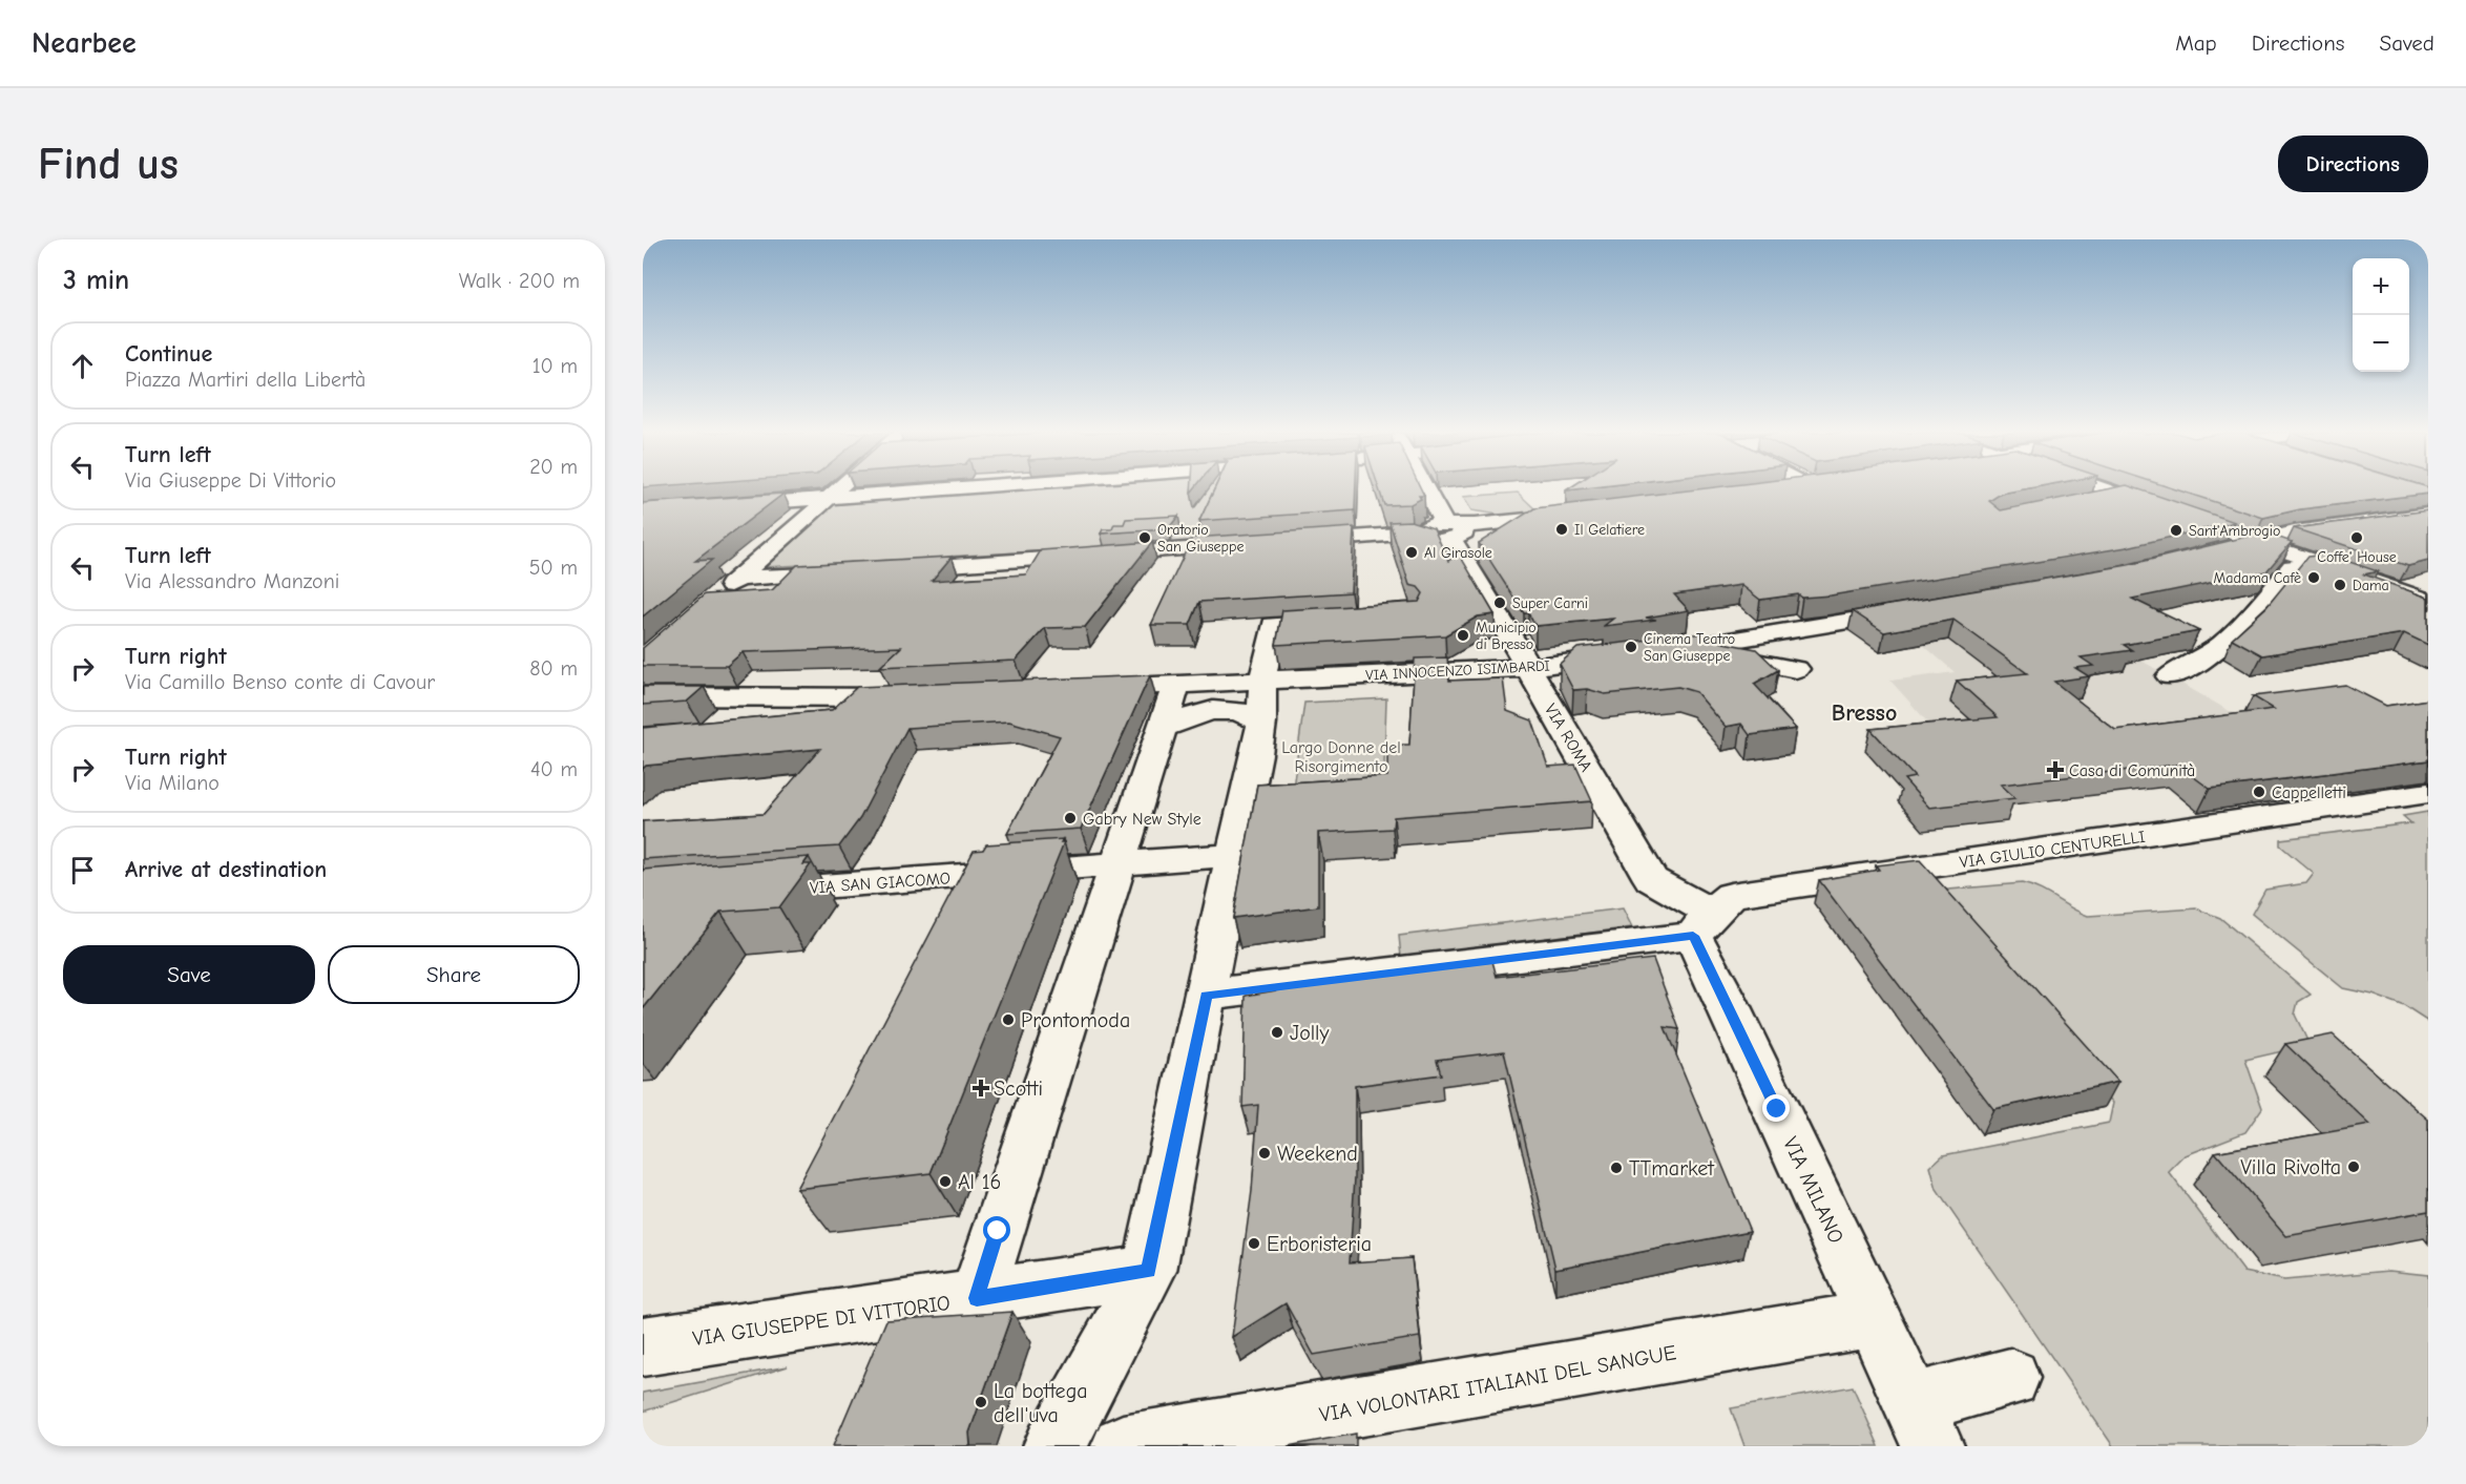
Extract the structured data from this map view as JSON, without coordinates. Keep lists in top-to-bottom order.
{
  "streets": {
    "street": [
      "VIA INNOCENZO ISIMBARDI",
      "VIA ROMA",
      "VIA GIULIO CENTURELLI",
      "VIA SAN GIACOMO",
      "VIA MILANO",
      "VIA GIUSEPPE DI VITTORIO",
      "VIA VOLONTARI ITALIANI DEL SANGUE"
    ]
  },
  "crossings": [
    ["VIA INNOCENZO ISIMBARDI", "VIA ROMA"],
    ["VIA ROMA", "VIA GIULIO CENTURELLI"],
    ["VIA ROMA", "VIA MILANO"],
    ["VIA GIULIO CENTURELLI", "VIA MILANO"],
    ["VIA MILANO", "VIA VOLONTARI ITALIANI DEL SANGUE"]
  ],
  "districts": ["Bresso"],
  "parks": ["Largo Donne del Risorgimento"],
  "places": {
    "other": [
      "Il Gelatiere",
      "Sant'Ambrogio",
      "Oratorio San Giuseppe",
      "Coffe' House",
      "Al Girasole",
      "Madama Cafè",
      "Dama",
      "Super Carni",
      "Municipio di Bresso",
      "Cinema Teatro San Giuseppe",
      "Cappelletti",
      "Gabry New Style",
      "Prontomoda",
      "Jolly",
      "Weekend",
      "Villa Rivolta",
      "TTmarket",
      "Al 16",
      "Erboristeria",
      "La bottega dell'uva"
    ],
    "health": ["Casa di Comunità", "Scotti"]
  },
  "page": {
    "header": "Nearbee",
    "nav": ["Map", "Directions", "Saved"],
    "buttons": [
      "Directions",
      ["Save", "Share"]
    ],
    "title": "Find us",
    "heading": ["3 min", "Walk · 200 m"],
    "map_buttons": ["+", "−"],
    "list": [
      ["Continue", "Piazza Martiri della Libertà", "10 m"],
      ["Turn left", "Via Giuseppe Di Vittorio", "20 m"],
      ["Turn left", "Via Alessandro Manzoni", "50 m"],
      ["Turn right", "Via Camillo Benso conte di Cavour", "80 m"],
      ["Turn right", "Via Milano", "40 m"],
      "Arrive at destination"
    ]
  }
}
